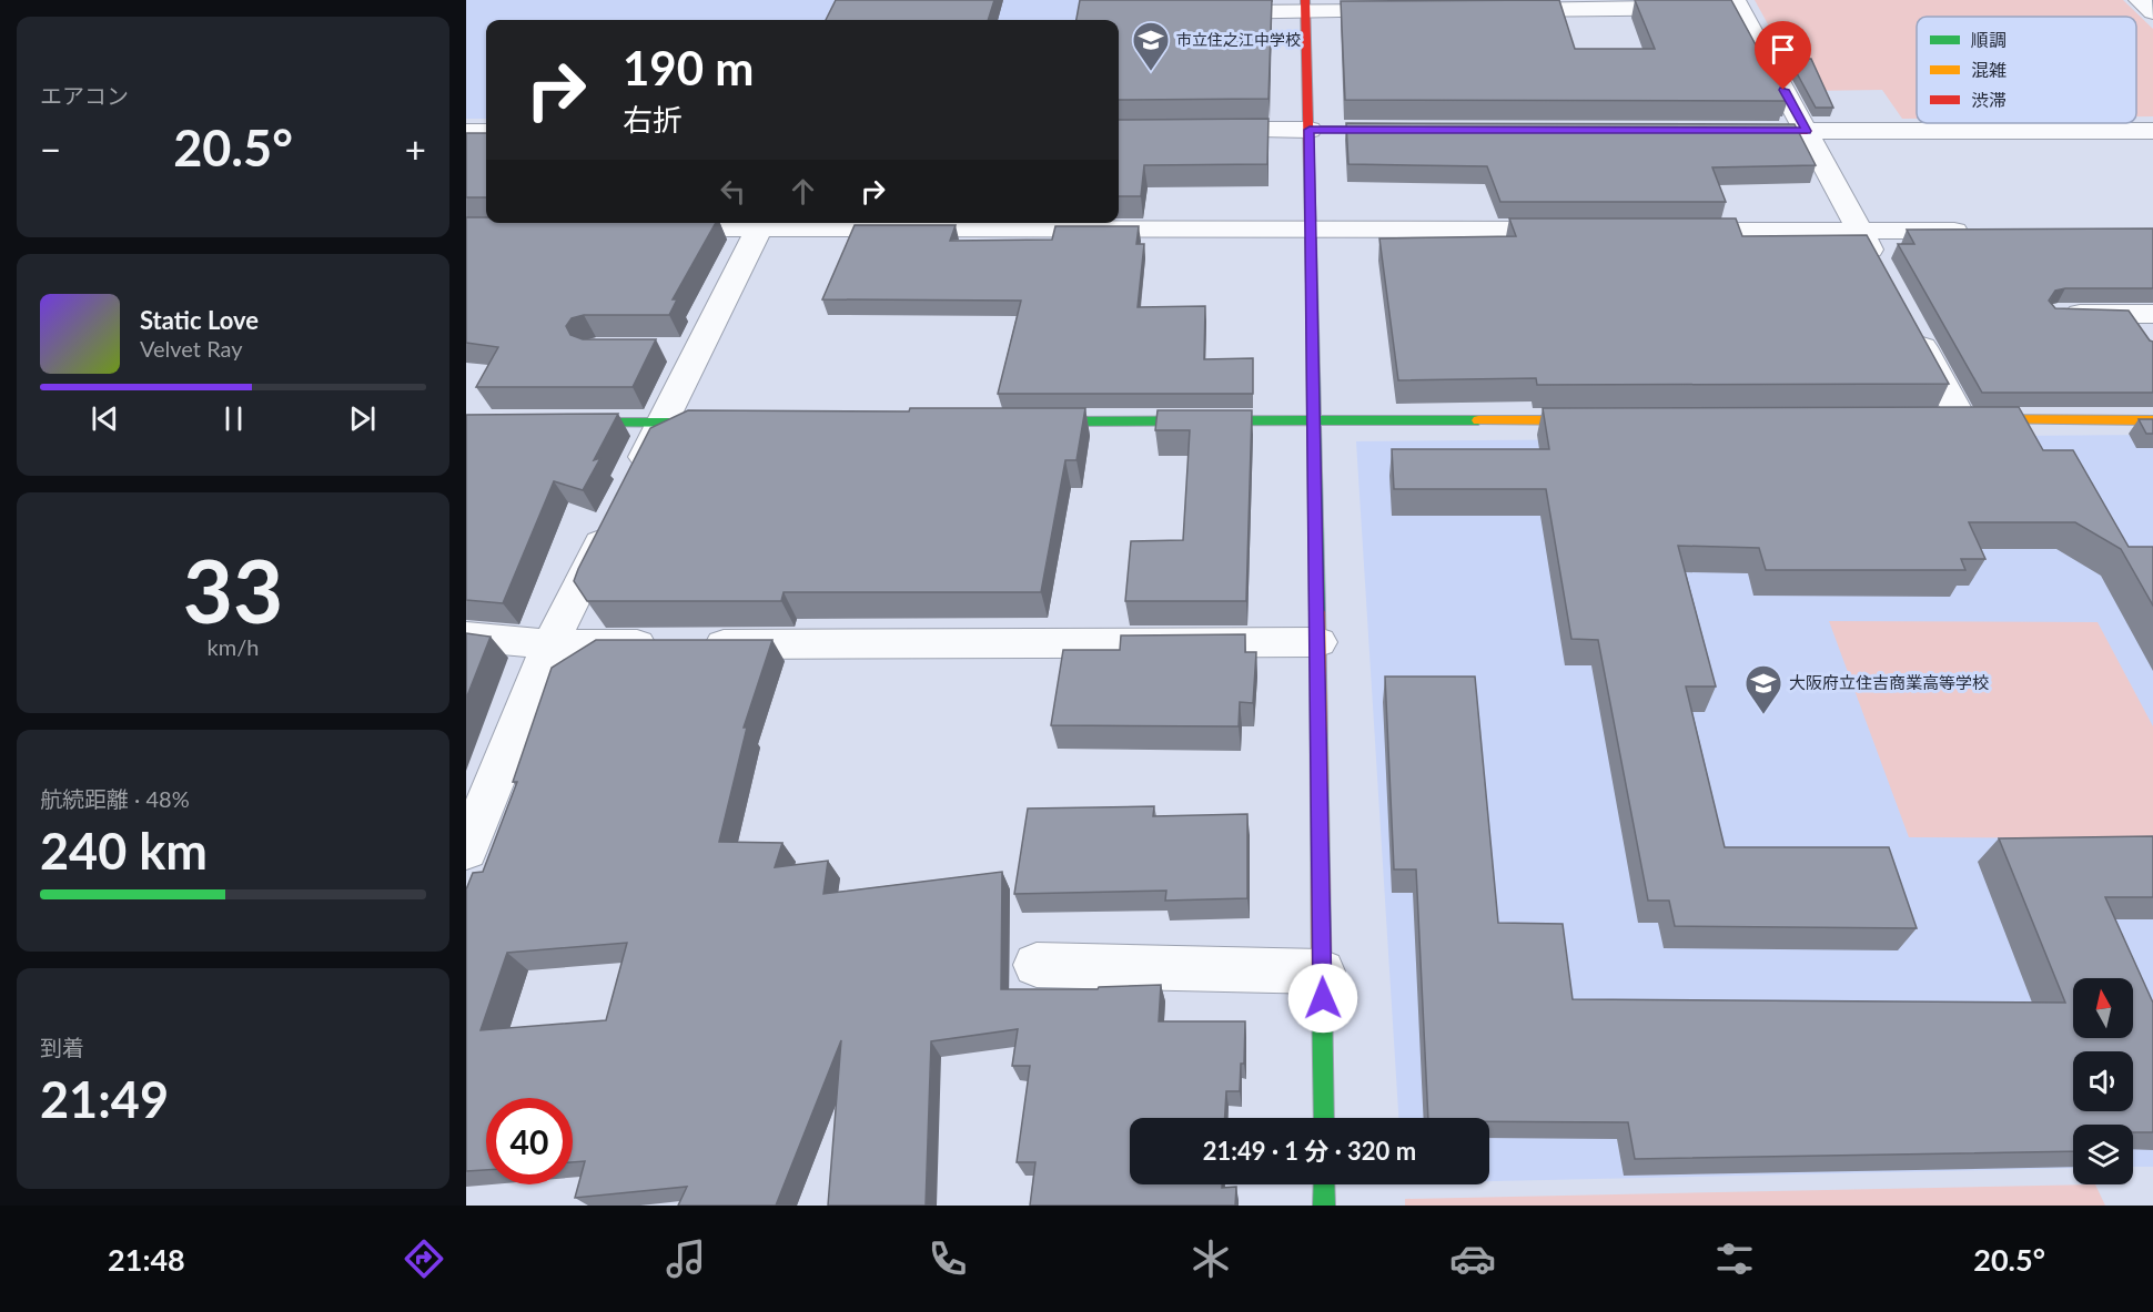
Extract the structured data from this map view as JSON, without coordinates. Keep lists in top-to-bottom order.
{
  "places": {
    "school or university": ["市立住之江中学校", "大阪府立住吉商業高等学校"]
  },
  "legend": ["順調", "混雑", "渋滞"],
  "north": "top",
  "page": {
    "tile": [
      "エアコン",
      ["33", "km/h"],
      ["航続距離 · 48%", "240 km"],
      ["到着", "21:49"]
    ],
    "turn": ["190 m", "右折"],
    "heat": ["−", "20.5°", "+"],
    "song": ["Static Love", "Velvet Ray"],
    "limit": "40",
    "trip": "21:49 · 1 分 · 320 m",
    "tabs": ["21:48", "20.5°"]
  }
}
